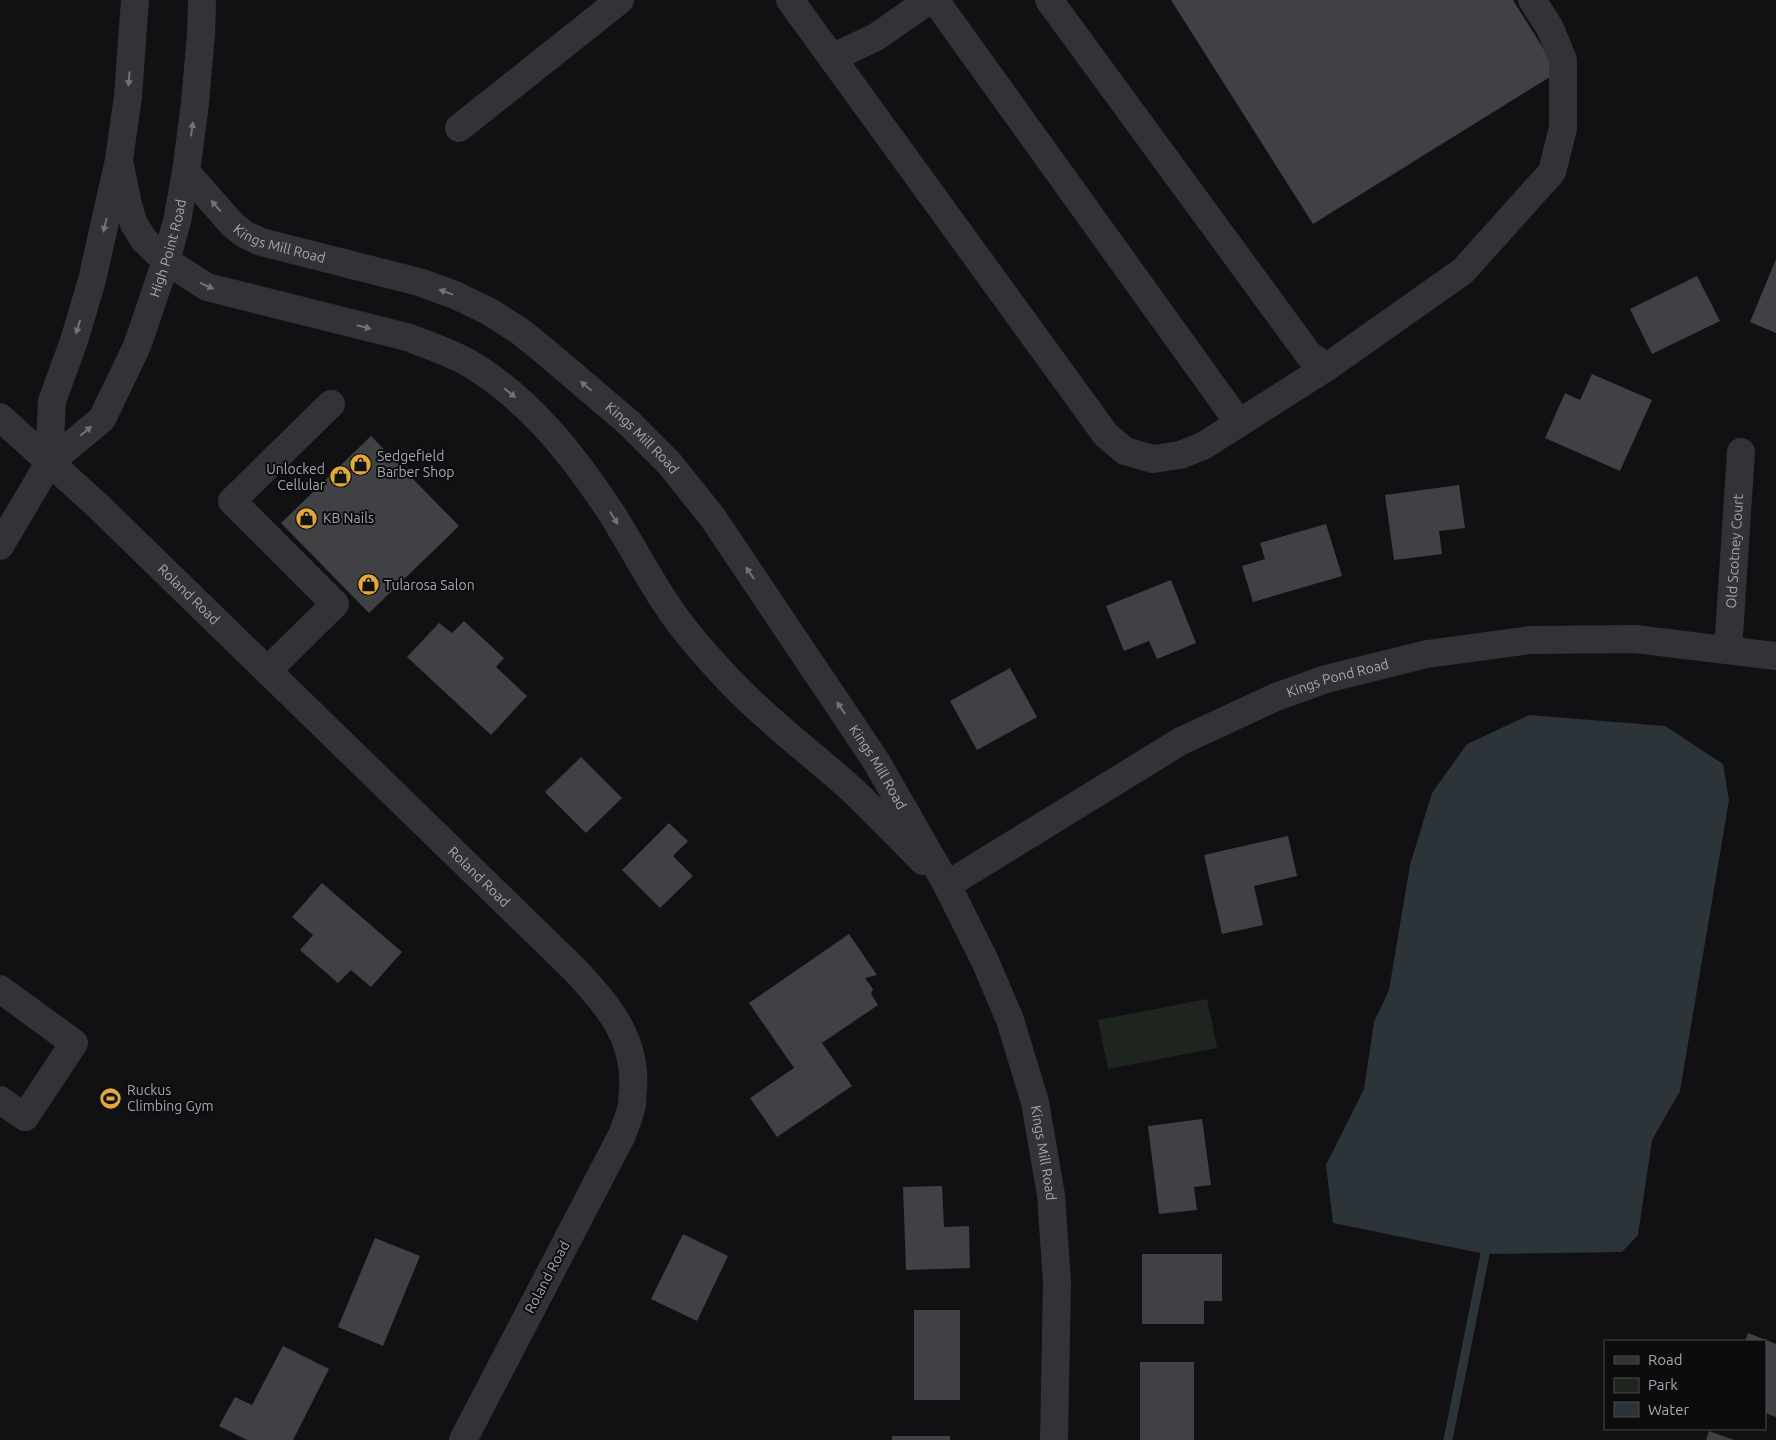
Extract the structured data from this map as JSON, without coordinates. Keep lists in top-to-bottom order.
{
  "streets": {
    "street": [
      "Kings Mill Road",
      "High Point Road",
      "Old Scotney Court",
      "Roland Road",
      "Kings Pond Road"
    ]
  },
  "crossings": [
    ["Kings Mill Road", "High Point Road"],
    ["Kings Mill Road", "Kings Pond Road"],
    ["High Point Road", "Roland Road"],
    ["Old Scotney Court", "Kings Pond Road"]
  ],
  "places": {
    "shop": [
      "Sedgefield Barber Shop",
      "Unlocked Cellular",
      "KB Nails",
      "Tularosa Salon"
    ],
    "sports": ["Ruckus Climbing Gym"]
  },
  "legend": ["Road", "Park", "Water"]
}
